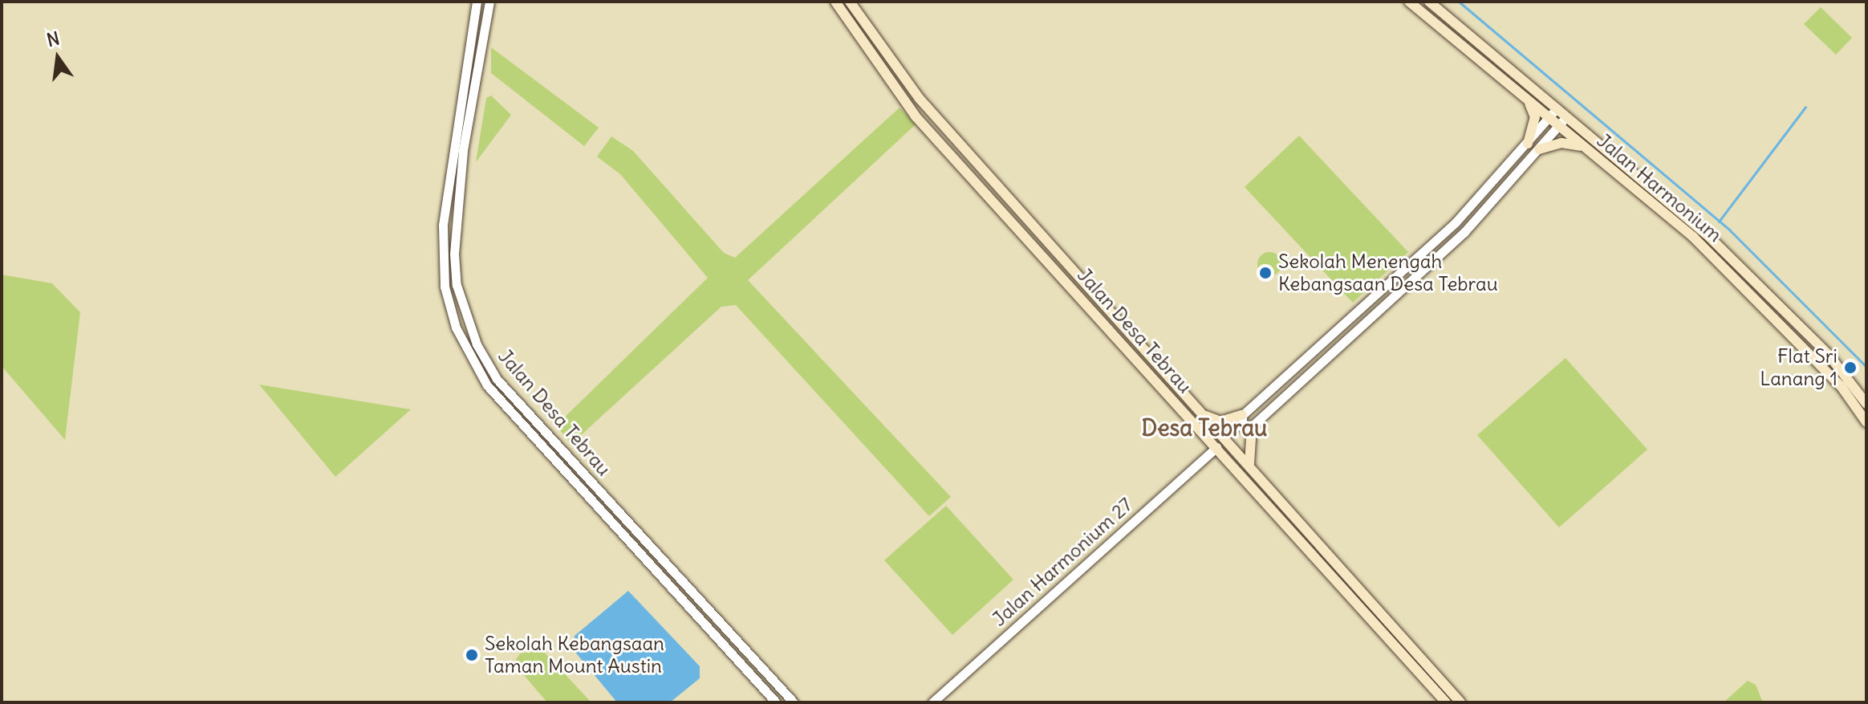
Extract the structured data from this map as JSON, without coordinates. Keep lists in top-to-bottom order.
{
  "streets": {
    "main road": ["Jalan Harmonium", "Jalan Desa Tebrau"],
    "street": ["Jalan Harmonium 27"]
  },
  "crossings": [
    ["Jalan Desa Tebrau", "Jalan Harmonium 27"]
  ],
  "districts": ["Desa Tebrau"],
  "places": ["Sekolah Menengah Kebangsaan Desa Tebrau", "Flat Sri Lanang 1", "Sekolah Kebangsaan Taman Mount Austin"],
  "north": "top"
}
